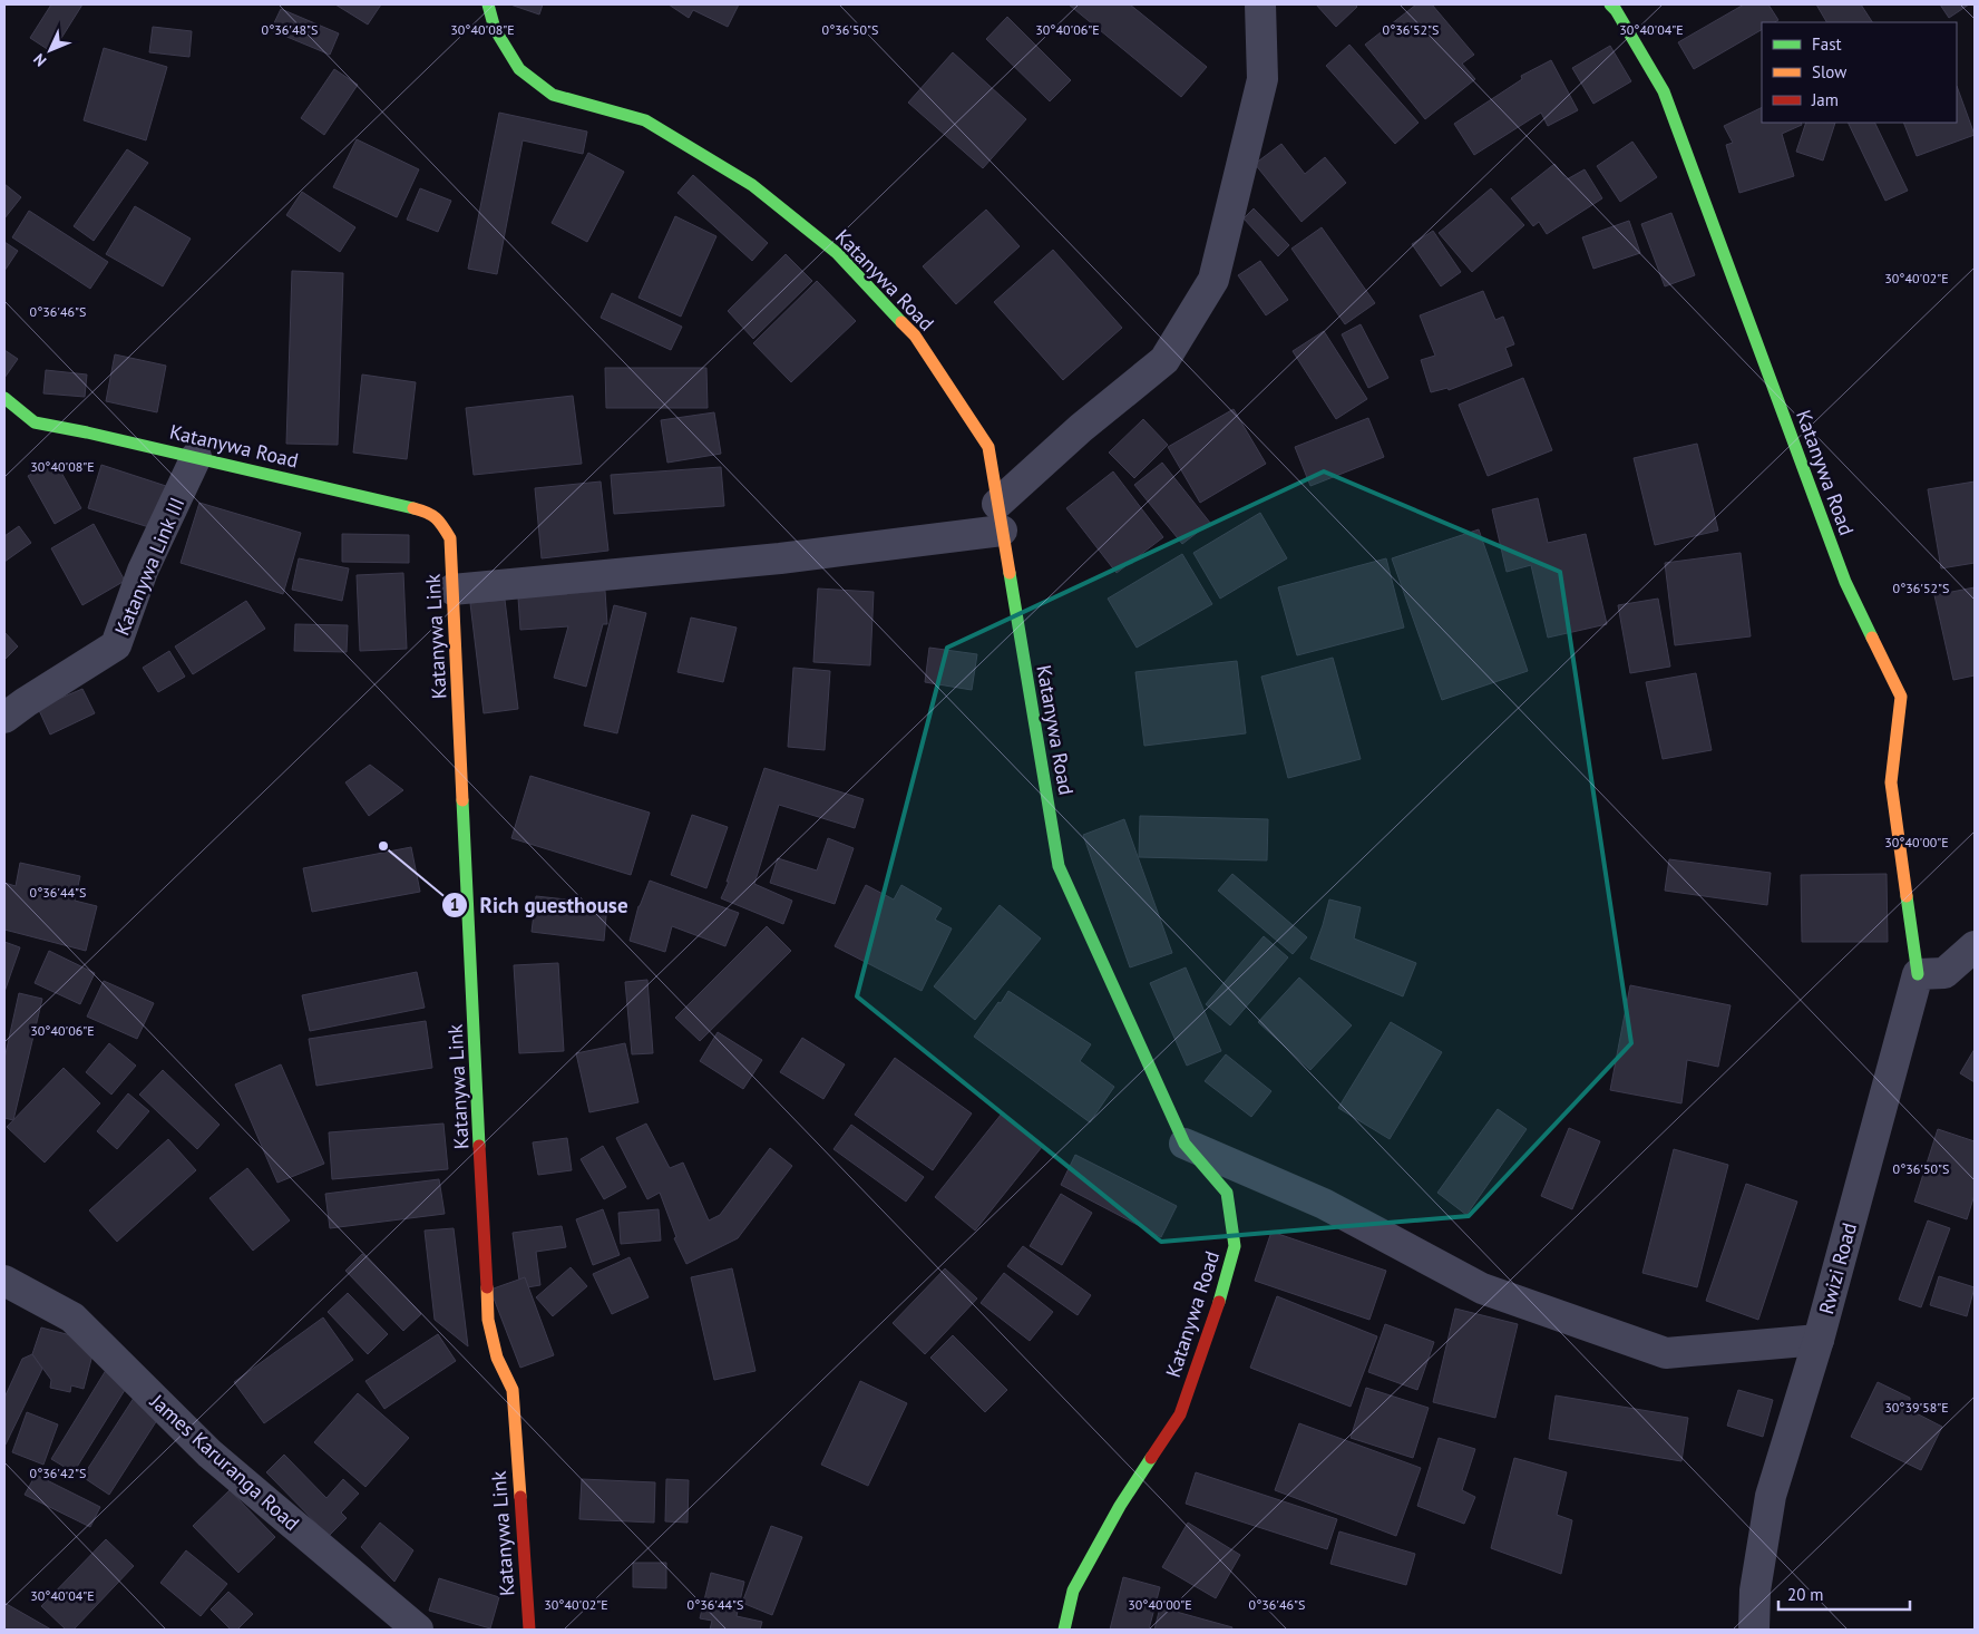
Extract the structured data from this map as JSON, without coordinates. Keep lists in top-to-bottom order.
{
  "streets": {
    "street": [
      "Katanywa Road",
      "Katanywa Link III",
      "Katanywa Link",
      "Rwizi Road",
      "James Karuranga Road"
    ]
  },
  "crossings": [
    ["Katanywa Road", "Katanywa Link III"],
    ["Katanywa Road", "Katanywa Link"],
    ["Katanywa Road", "Rwizi Road"]
  ],
  "places": ["Rich guesthouse"],
  "legend": ["Fast", "Slow", "Jam"],
  "scale_bar": "20 m",
  "north": "bottom left",
  "coordinates": [
    "30°40'08\"E",
    "30°40'06\"E",
    "30°40'04\"E",
    "0°36'48\"S",
    "0°36'50\"S",
    "0°36'52\"S",
    "30°40'02\"E",
    "0°36'46\"S",
    "30°40'00\"E",
    "0°36'44\"S",
    "30°39'58\"E",
    "0°36'42\"S"
  ]
}
